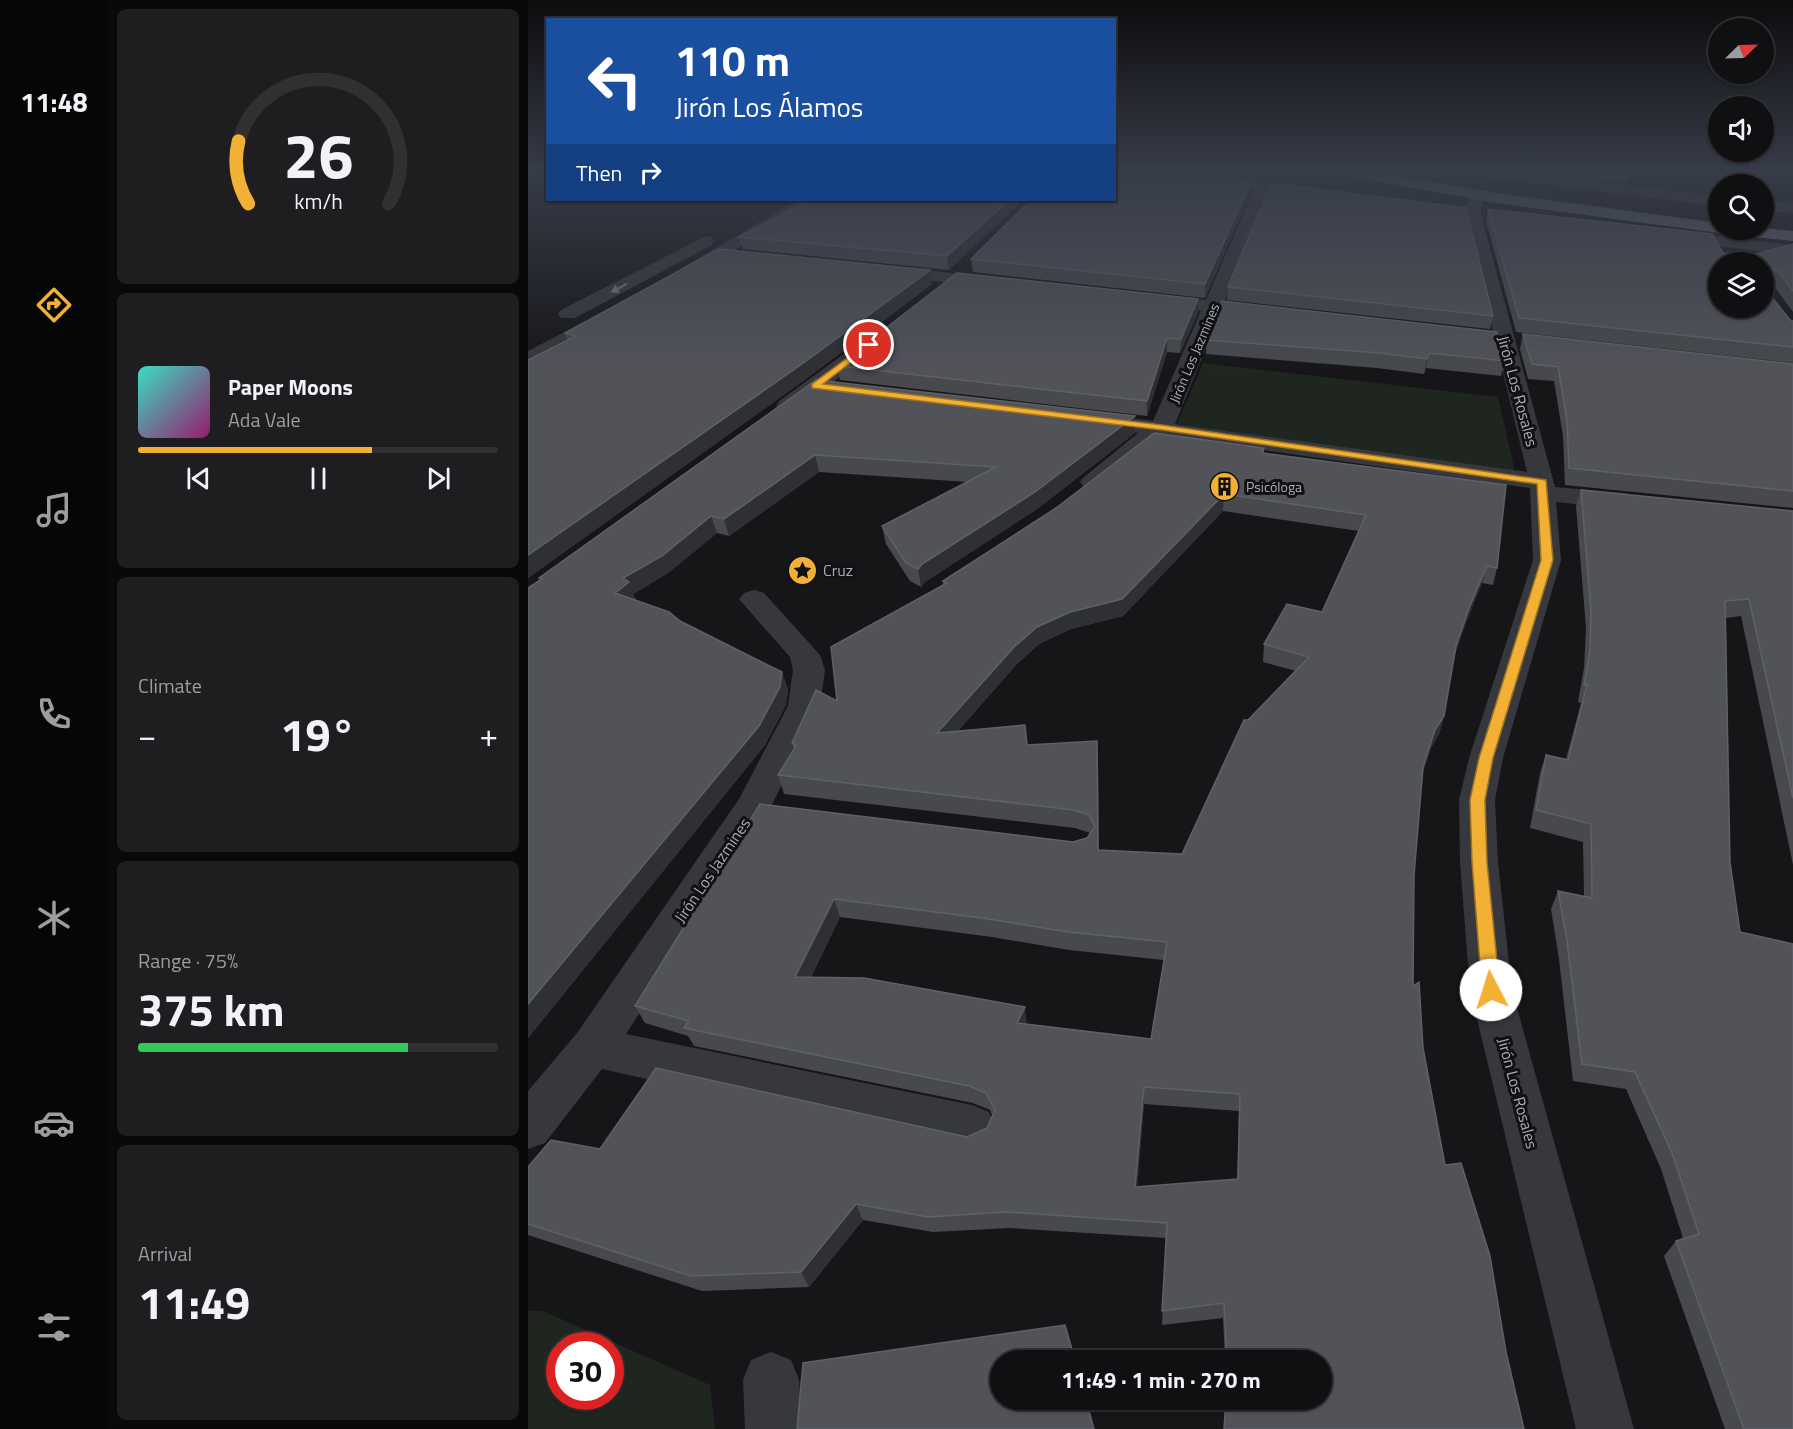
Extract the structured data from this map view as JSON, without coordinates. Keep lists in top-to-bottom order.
{
  "streets": {
    "street": ["Jirón Los Jazmines", "Jirón Los Rosales"]
  },
  "places": {
    "building": ["Psicóloga"],
    "place": ["Cruz"]
  },
  "north": "top right",
  "page": {
    "tabs": "11:48",
    "turn": ["110 m", "Jirón Los Álamos"],
    "then": "Then",
    "song": ["Paper Moons", "Ada Vale"],
    "tile": [
      "Climate",
      ["Range · 75%", "375 km"],
      ["Arrival", "11:49"]
    ],
    "heat": ["−", "19°", "+"],
    "limit": "30",
    "trip": "11:49 · 1 min · 270 m",
    "gauge": ["26", "km/h"]
  }
}
